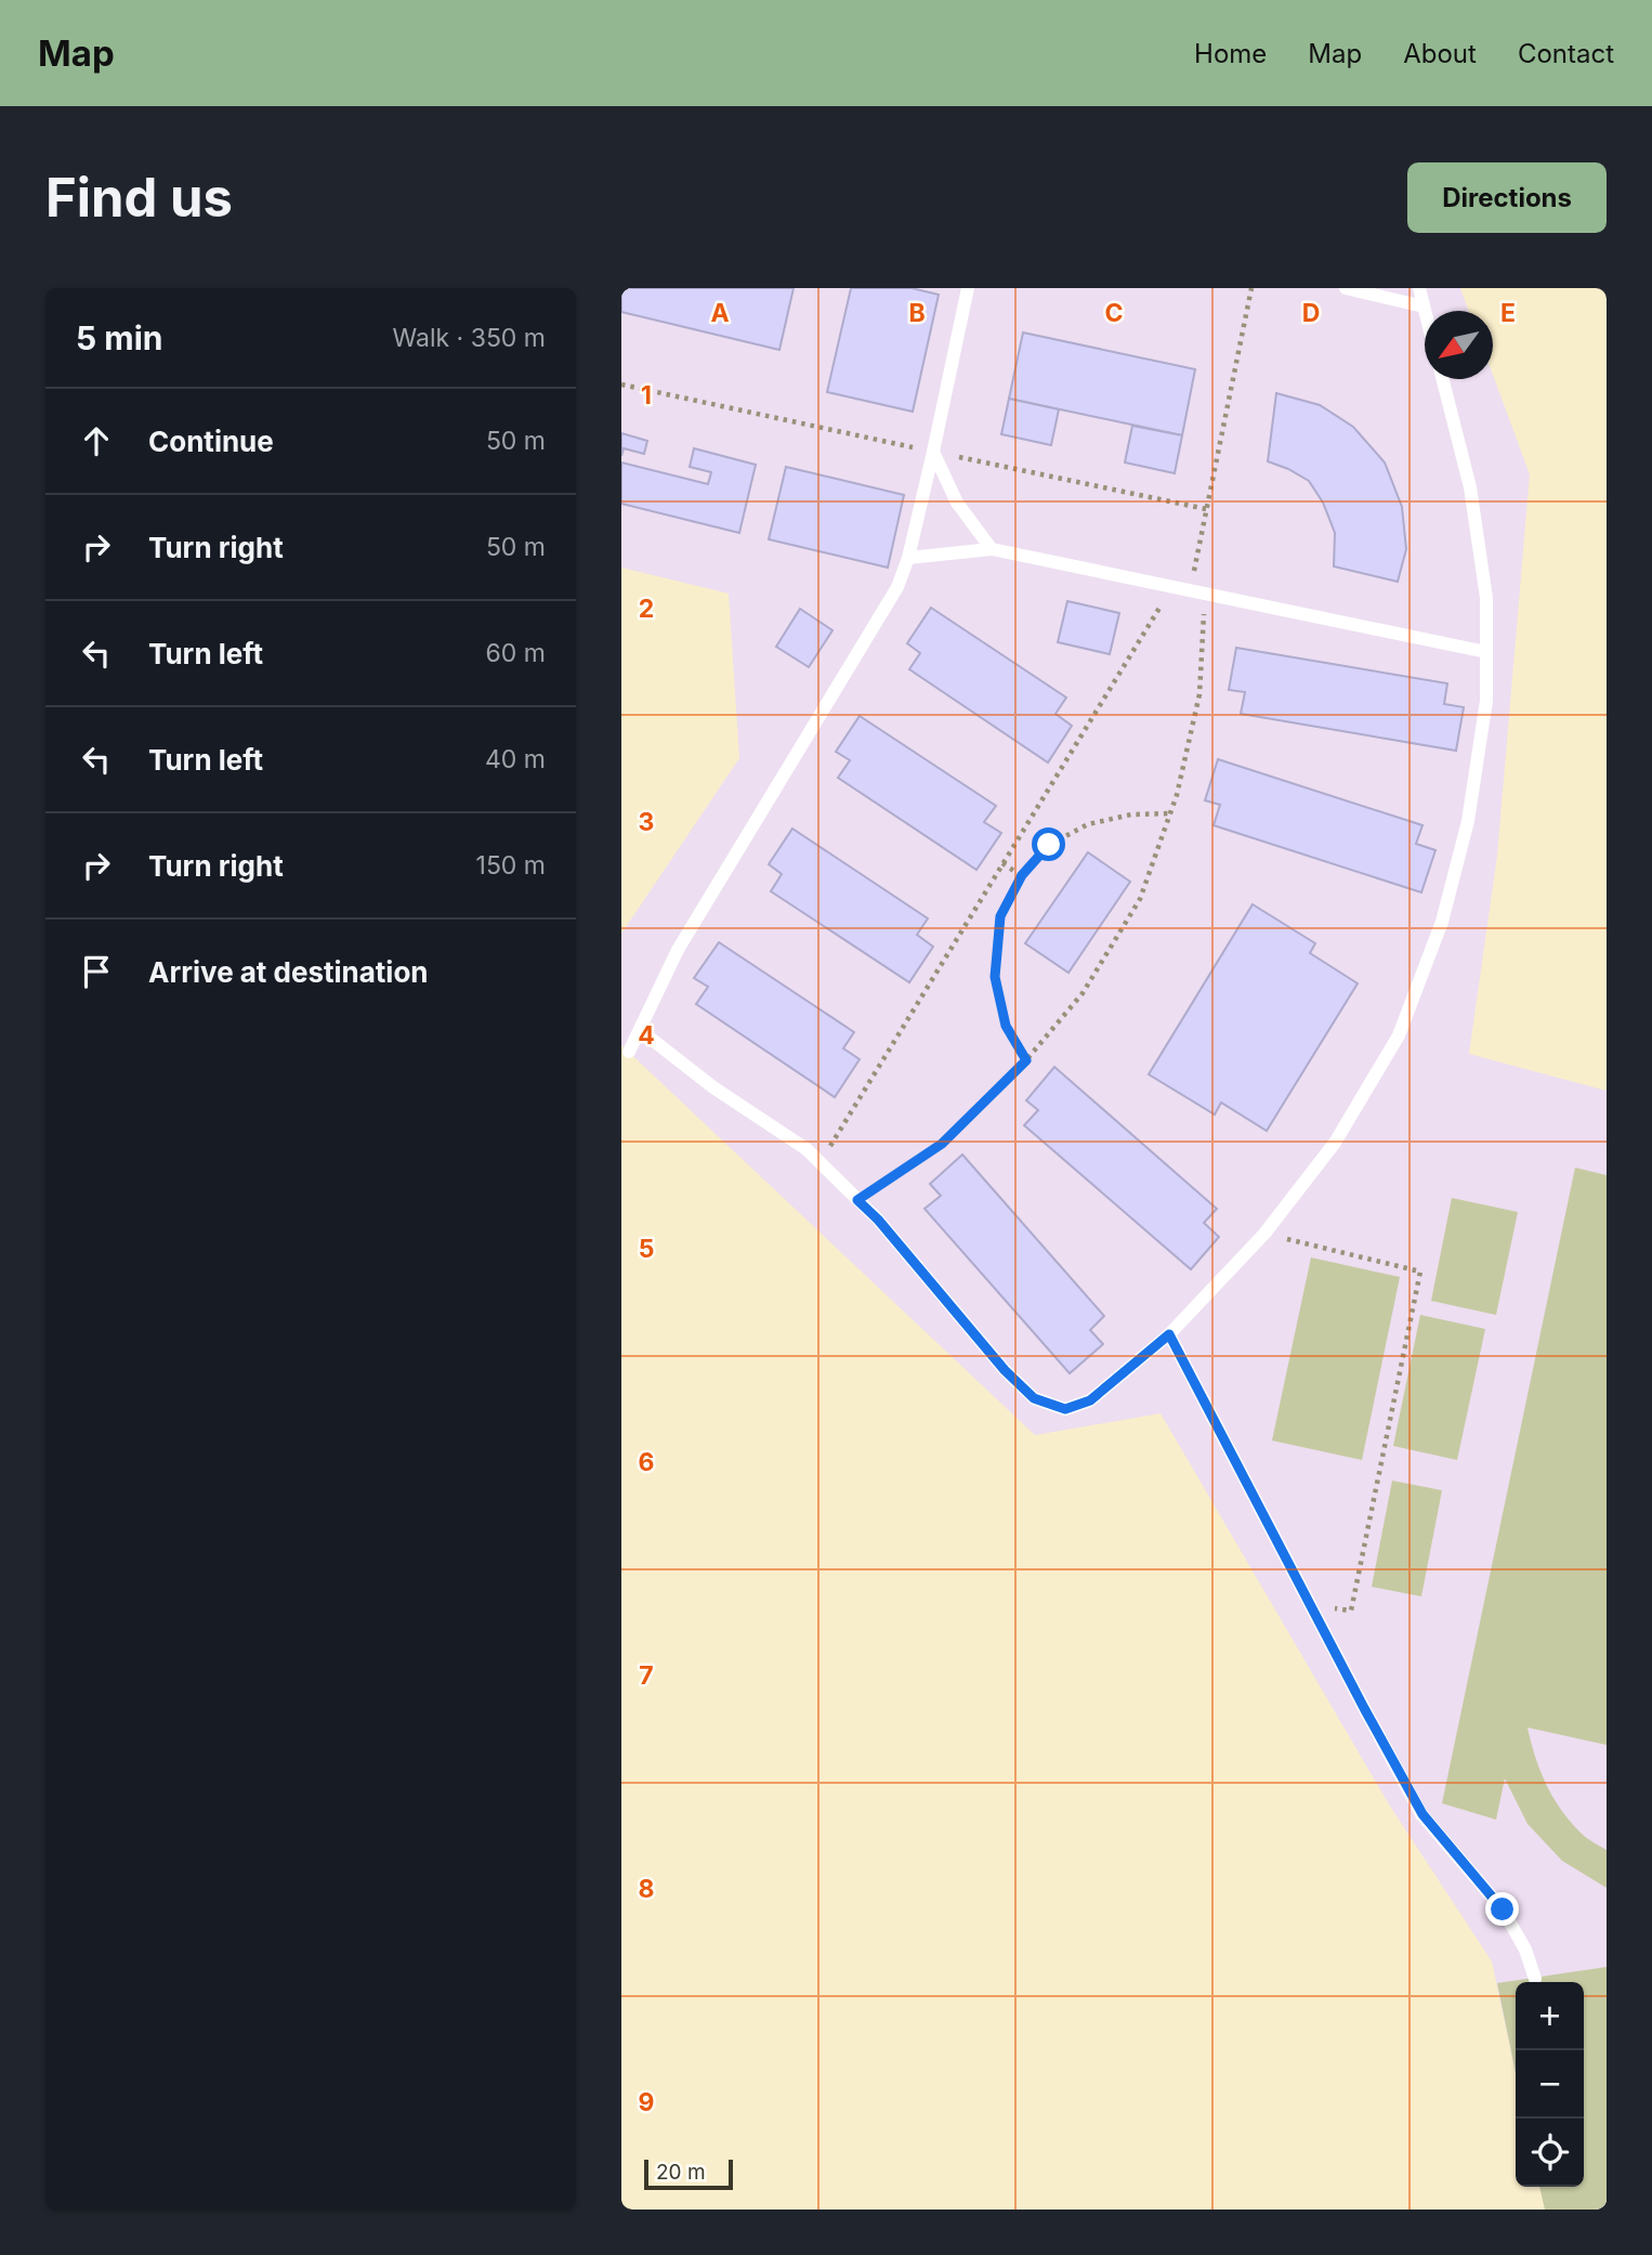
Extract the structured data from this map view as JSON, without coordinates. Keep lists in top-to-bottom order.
{
  "scale_bar": "20 m",
  "north": "bottom left",
  "page": {
    "header": "Map",
    "nav": [
      "Home",
      "Map",
      "About",
      "Contact"
    ],
    "buttons": "Directions",
    "title": "Find us",
    "heading": ["5 min", "Walk · 350 m"],
    "list": [
      ["Continue", "50 m"],
      ["Turn right", "50 m"],
      ["Turn left", "60 m"],
      ["Turn left", "40 m"],
      ["Turn right", "150 m"],
      "Arrive at destination"
    ],
    "map_buttons": ["+", "−"],
    "scale": "20 m"
  },
  "grid": {
    "columns": [
      "A",
      "B",
      "C",
      "D",
      "E"
    ],
    "rows": [
      "1",
      "2",
      "3",
      "4",
      "5",
      "6",
      "7",
      "8",
      "9"
    ]
  }
}
